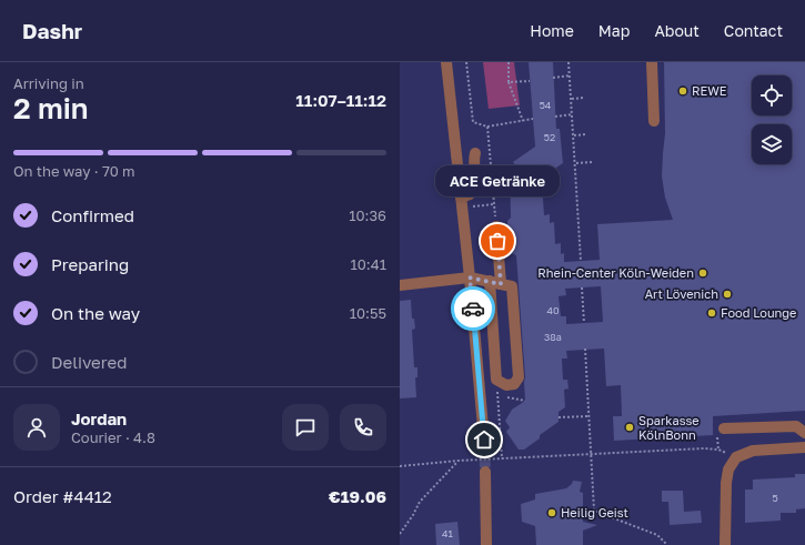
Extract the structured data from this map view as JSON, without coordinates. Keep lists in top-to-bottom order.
{
  "places": [
    "REWE",
    "ACE Getränke",
    "Rhein-Center Köln-Weiden",
    "Art Lövenich",
    "Food Lounge",
    "Sparkasse KölnBonn",
    "Heilig Geist"
  ],
  "house_numbers": [
    "54",
    "52",
    "40",
    "38a",
    "5",
    "41"
  ],
  "page": {
    "header": "Dashr",
    "nav": [
      "Home",
      "Map",
      "About",
      "Contact"
    ],
    "heading": ["2 min", "Arriving in", "11:07–11:12"],
    "panel": [
      "Jordan",
      "Courier · 4.8",
      "Order #4412",
      "€19.06"
    ],
    "bar": "On the way · 70 m",
    "bubble": "ACE Getränke",
    "list": [
      ["Confirmed", "10:36"],
      ["Preparing", "10:41"],
      ["On the way", "10:55"],
      "Delivered"
    ]
  }
}
